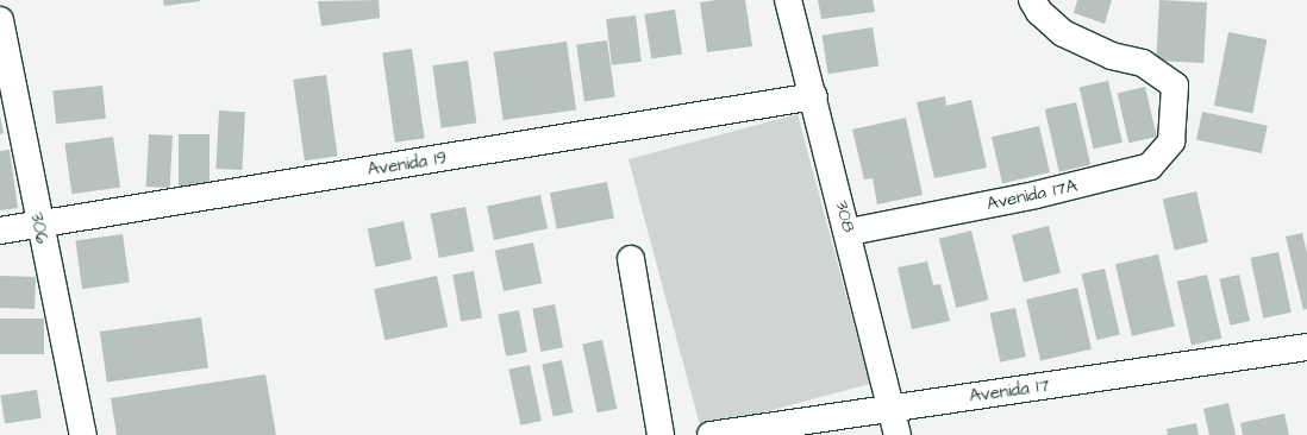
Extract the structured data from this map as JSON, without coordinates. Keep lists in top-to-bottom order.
{
  "streets": {
    "street": [
      "Avenida 19",
      "Avenida 17A",
      "308",
      "306",
      "Avenida 17"
    ]
  },
  "crossings": [
    ["Avenida 19", "308"],
    ["Avenida 19", "306"],
    ["Avenida 17A", "308"],
    ["308", "Avenida 17"]
  ]
}
